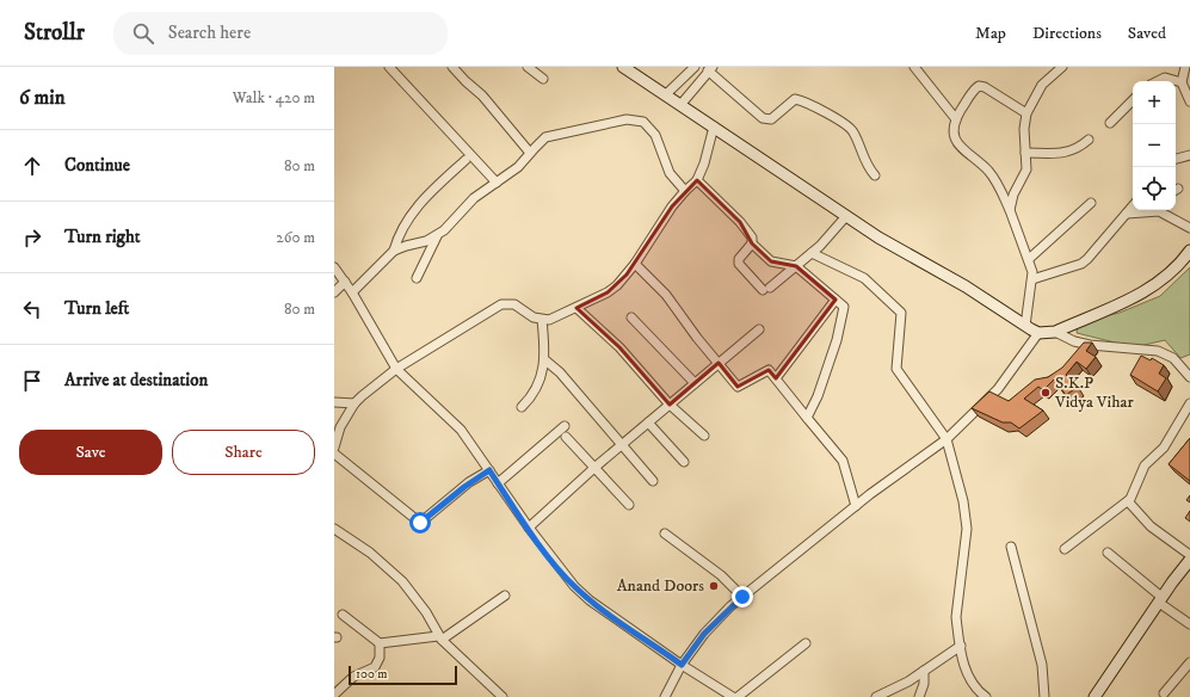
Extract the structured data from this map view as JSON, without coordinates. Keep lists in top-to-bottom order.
{
  "places": ["S.K.P Vidya Vihar", "Anand Doors"],
  "scale_bar": "100 m",
  "page": {
    "header": "Strollr",
    "search": "Search here",
    "nav": ["Map", "Directions", "Saved"],
    "heading": ["6 min", "Walk · 420 m"],
    "map_buttons": ["+", "−"],
    "list": [
      ["Continue", "80 m"],
      ["Turn right", "260 m"],
      ["Turn left", "80 m"],
      "Arrive at destination"
    ],
    "buttons": ["Save", "Share"],
    "scale": "100 m"
  }
}
